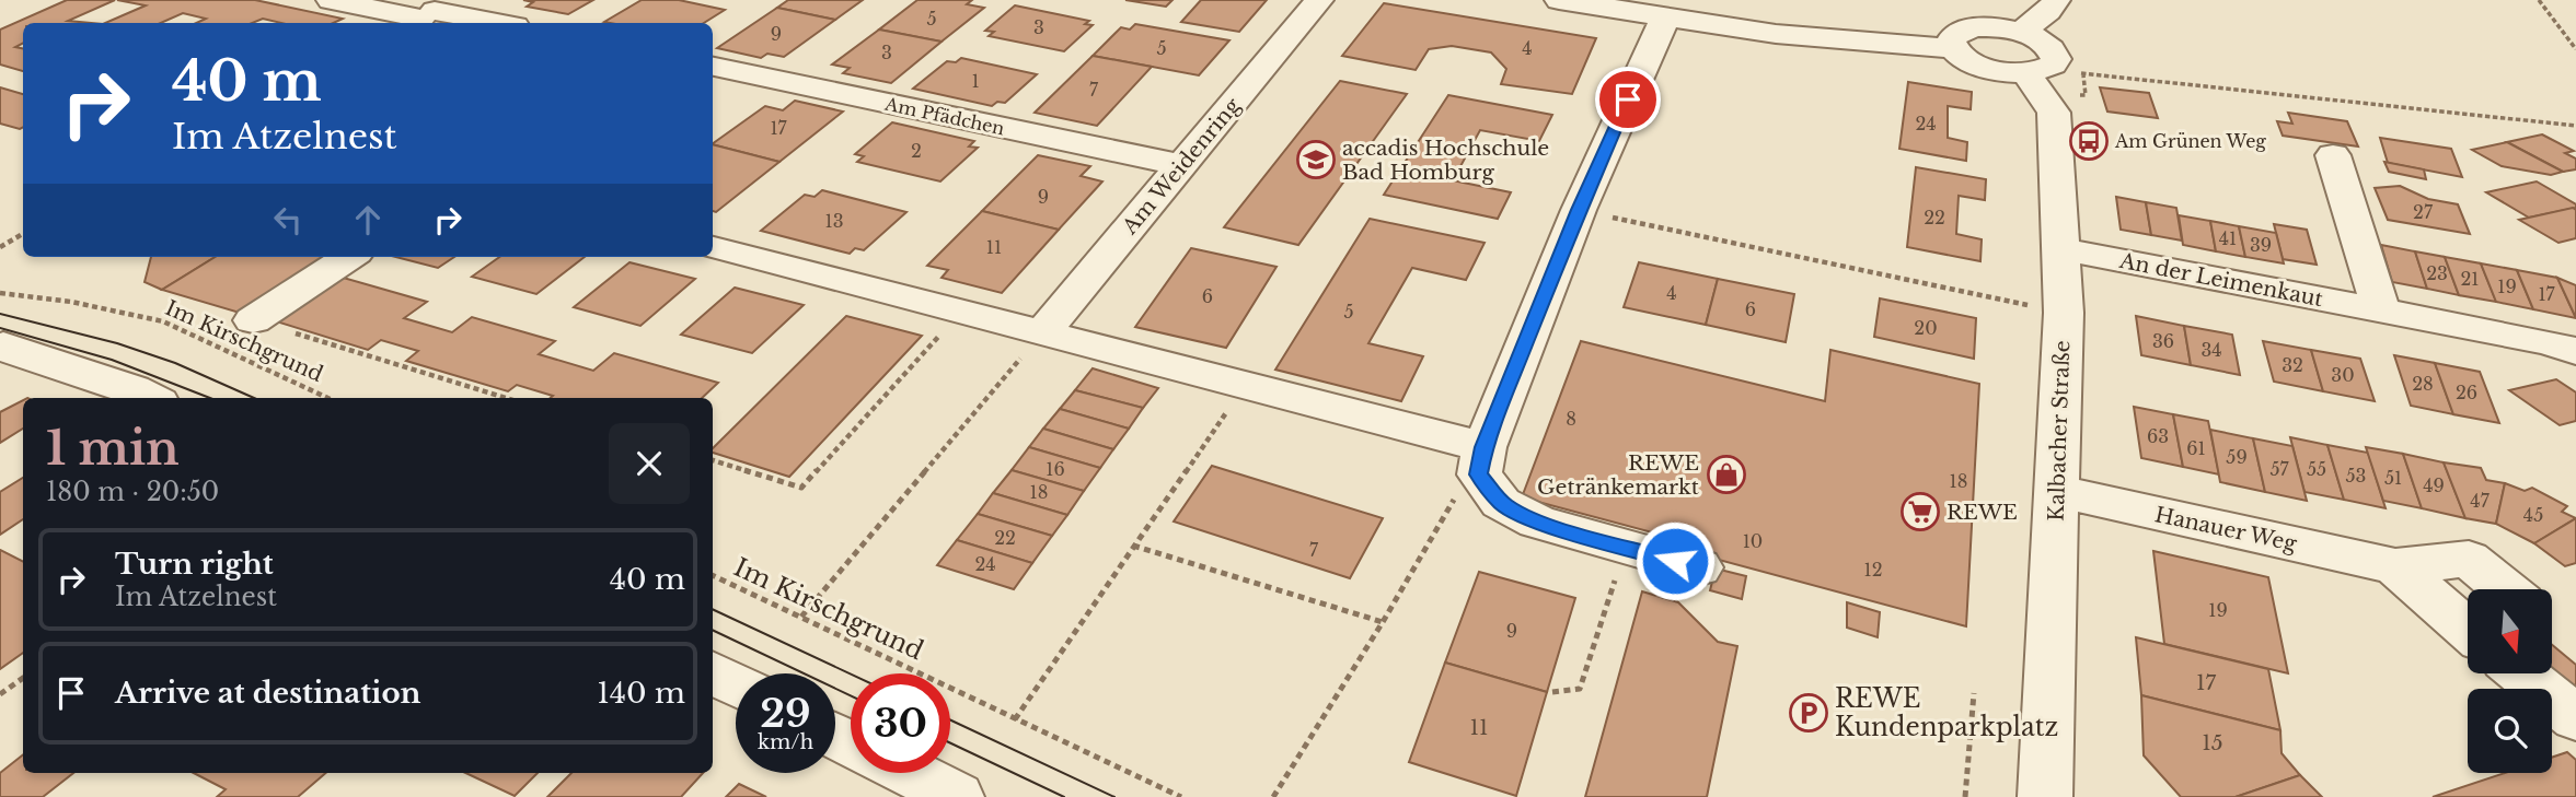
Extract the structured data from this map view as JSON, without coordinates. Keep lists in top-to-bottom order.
{
  "streets": {
    "street": [
      "Am Pfädchen",
      "Am Weidenring",
      "An der Leimenkaut",
      "Kalbacher Straße",
      "Hanauer Weg"
    ],
    "path": ["Im Kirschgrund"]
  },
  "crossings": [
    ["Am Pfädchen", "Am Weidenring"],
    ["An der Leimenkaut", "Kalbacher Straße"],
    ["Kalbacher Straße", "Hanauer Weg"]
  ],
  "places": {
    "bus stop": ["Am Grünen Weg"],
    "school or university": ["accadis Hochschule Bad Homburg"],
    "shop": ["REWE Getränkemarkt"],
    "supermarket": ["REWE"],
    "parking": ["REWE Kundenparkplatz"]
  },
  "house_numbers": [
    "5",
    "3",
    "9",
    "5",
    "4",
    "3",
    "1",
    "7",
    "24",
    "17",
    "2",
    "9",
    "27",
    "22",
    "13",
    "41",
    "39",
    "11",
    "23",
    "21",
    "19",
    "4",
    "17",
    "6",
    "6",
    "5",
    "20",
    "36",
    "34",
    "32",
    "30",
    "28",
    "26",
    "8",
    "63",
    "61",
    "59",
    "16",
    "57",
    "55",
    "53",
    "51",
    "18",
    "49",
    "18",
    "47",
    "45",
    "22",
    "10",
    "7",
    "24",
    "12",
    "19",
    "9",
    "17",
    "11",
    "15"
  ],
  "north": "bottom",
  "page": {
    "turn": ["40 m", "Im Atzelnest"],
    "heading": ["1 min", "180 m · 20:50"],
    "list": [
      {
        "name": "Turn right",
        "note": "Im Atzelnest",
        "value": "40 m"
      },
      {
        "name": "Arrive at destination",
        "value": "140 m"
      }
    ],
    "speed": "29 km/h",
    "limit": "30"
  }
}
